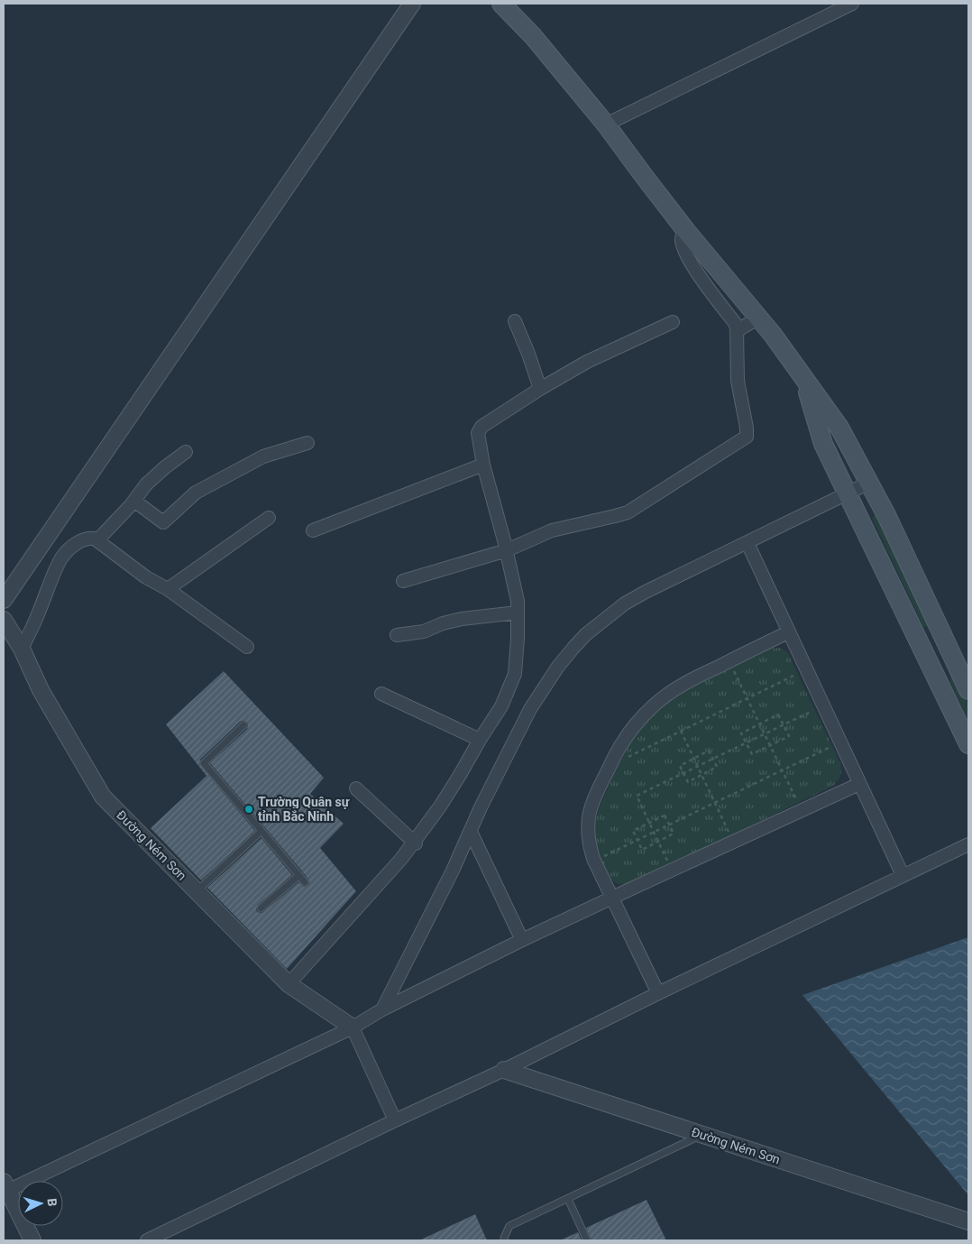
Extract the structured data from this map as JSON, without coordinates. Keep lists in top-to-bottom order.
{
  "streets": {
    "street": ["Đường Ném Sơn"]
  },
  "places": ["Trường Quân sự tỉnh Bắc Ninh"],
  "north": "right"
}
